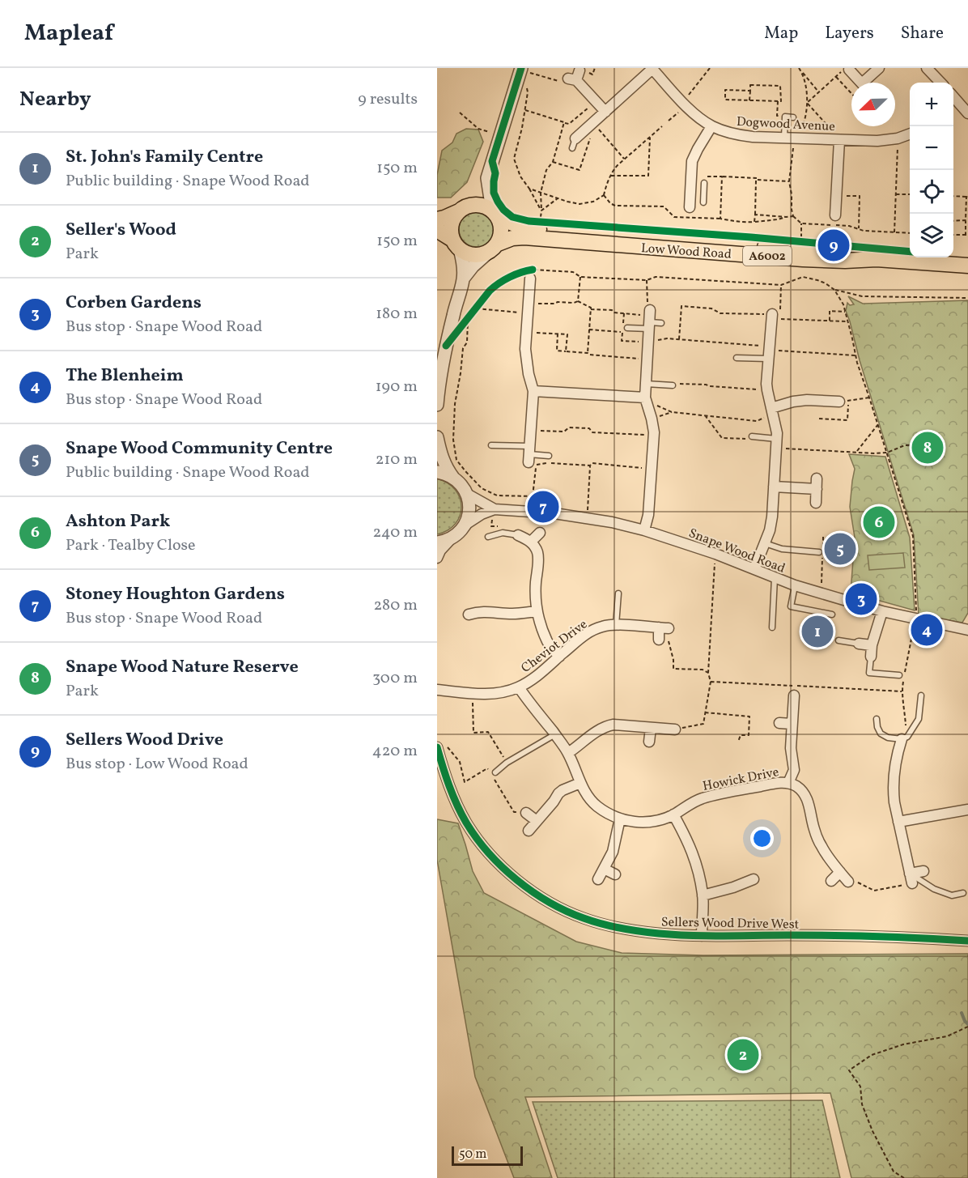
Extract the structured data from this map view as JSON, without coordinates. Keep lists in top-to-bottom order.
{
  "streets": {
    "main road": ["Low Wood Road", "A6002"],
    "street": [
      "Dogwood Avenue",
      "Snape Wood Road",
      "Cheviot Drive",
      "Howick Drive",
      "Sellers Wood Drive West"
    ]
  },
  "crossings": [
    ["Cheviot Drive", "Howick Drive"]
  ],
  "scale_bar": "50 m",
  "north": "bottom left",
  "page": {
    "header": "Mapleaf",
    "nav": ["Map", "Layers", "Share"],
    "heading": ["Nearby", "9 results"],
    "map_buttons": ["+", "−"],
    "list": [
      {
        "mark": "1",
        "name": "St. John's Family Centre",
        "note": "Public building · Snape Wood Road",
        "value": "150 m"
      },
      {
        "mark": "2",
        "name": "Seller's Wood",
        "note": "Park",
        "value": "150 m"
      },
      {
        "mark": "3",
        "name": "Corben Gardens",
        "note": "Bus stop · Snape Wood Road",
        "value": "180 m"
      },
      {
        "mark": "4",
        "name": "The Blenheim",
        "note": "Bus stop · Snape Wood Road",
        "value": "190 m"
      },
      {
        "mark": "5",
        "name": "Snape Wood Community Centre",
        "note": "Public building · Snape Wood Road",
        "value": "210 m"
      },
      {
        "mark": "6",
        "name": "Ashton Park",
        "note": "Park · Tealby Close",
        "value": "240 m"
      },
      {
        "mark": "7",
        "name": "Stoney Houghton Gardens",
        "note": "Bus stop · Snape Wood Road",
        "value": "280 m"
      },
      {
        "mark": "8",
        "name": "Snape Wood Nature Reserve",
        "note": "Park",
        "value": "300 m"
      },
      {
        "mark": "9",
        "name": "Sellers Wood Drive",
        "note": "Bus stop · Low Wood Road",
        "value": "420 m"
      }
    ],
    "pins": [
      "9",
      "8",
      "7",
      "6",
      "5",
      "3",
      "4",
      "1",
      "2"
    ],
    "scale": "50 m"
  }
}
